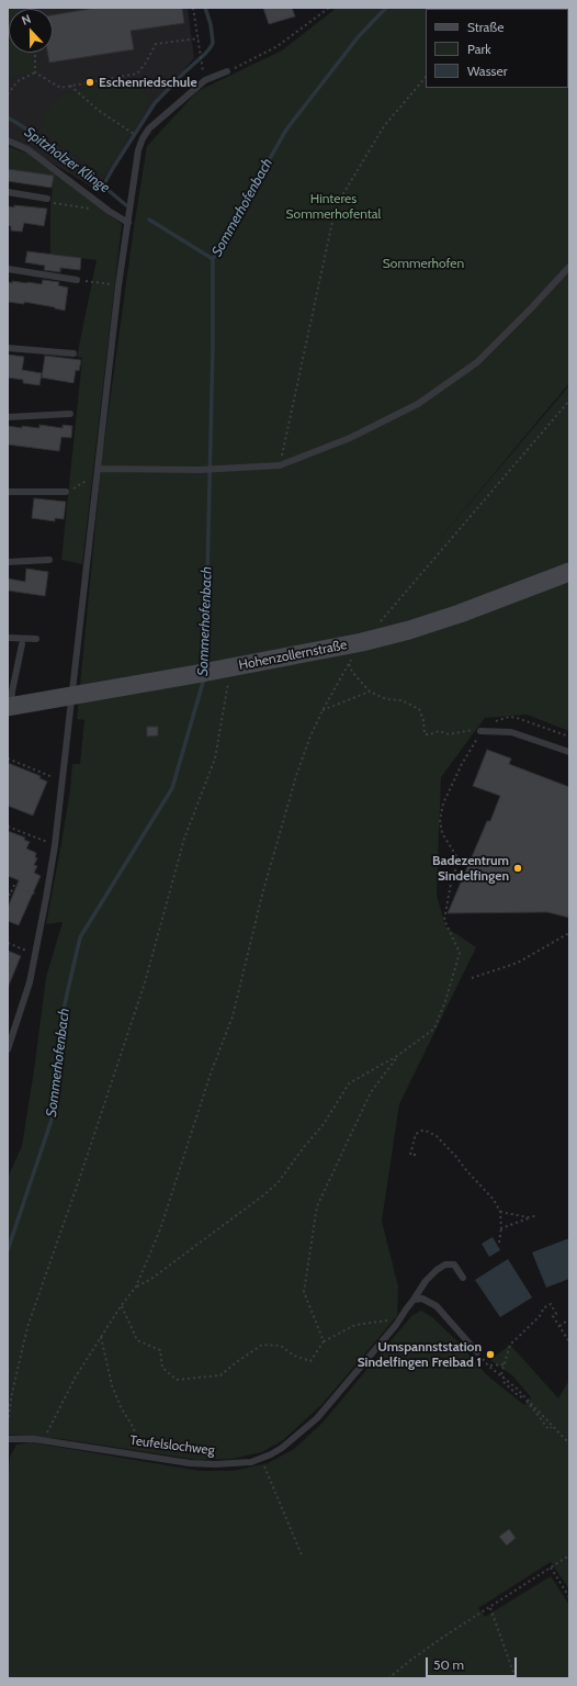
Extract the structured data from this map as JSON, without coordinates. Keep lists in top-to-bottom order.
{
  "streets": {
    "street": ["Hohenzollernstraße"],
    "lane": ["Teufelslochweg"]
  },
  "water": ["Spitzholzer Klinge", "Sommerhofenbach"],
  "parks": ["Hinteres Sommerhofental", "Sommerhofen"],
  "places": ["Eschenriedschule", "Badezentrum Sindelfingen", "Umspannststation Sindelfingen Freibad 1"],
  "legend": ["Straße", "Park", "Wasser"],
  "scale_bar": "50 m",
  "north": "top"
}
